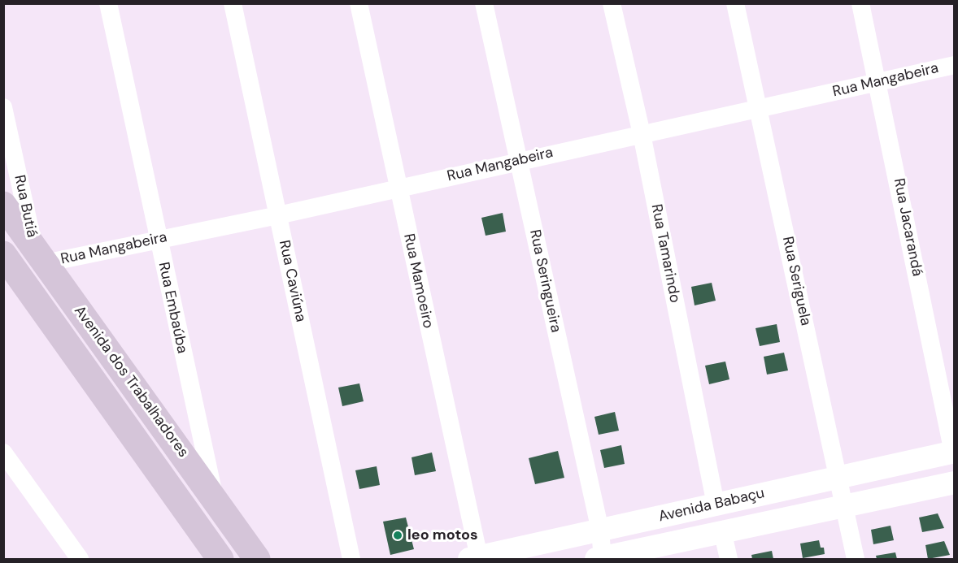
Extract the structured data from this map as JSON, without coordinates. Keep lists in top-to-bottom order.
{
  "streets": {
    "main road": ["Avenida dos Trabalhadores"],
    "street": [
      "Rua Mangabeira",
      "Rua Butiá",
      "Rua Jacarandá",
      "Rua Tamarindo",
      "Rua Caviúna",
      "Rua Mamoeiro",
      "Rua Seringueira",
      "Rua Seriguela",
      "Rua Embaúba",
      "Avenida Babaçu"
    ]
  },
  "crossings": [
    ["Rua Mangabeira", "Rua Butiá"],
    ["Rua Mangabeira", "Rua Jacarandá"],
    ["Rua Mangabeira", "Rua Tamarindo"],
    ["Rua Mangabeira", "Rua Caviúna"],
    ["Rua Mangabeira", "Rua Mamoeiro"],
    ["Rua Mangabeira", "Rua Seringueira"],
    ["Rua Mangabeira", "Rua Seriguela"],
    ["Rua Mangabeira", "Rua Embaúba"],
    ["Rua Mangabeira", "Avenida dos Trabalhadores"],
    ["Rua Butiá", "Avenida dos Trabalhadores"],
    ["Rua Jacarandá", "Avenida Babaçu"],
    ["Rua Tamarindo", "Avenida Babaçu"],
    ["Rua Mamoeiro", "Avenida Babaçu"],
    ["Rua Seringueira", "Avenida Babaçu"],
    ["Rua Seriguela", "Avenida Babaçu"],
    ["Rua Embaúba", "Avenida dos Trabalhadores"]
  ],
  "places": ["leo motos"]
}
